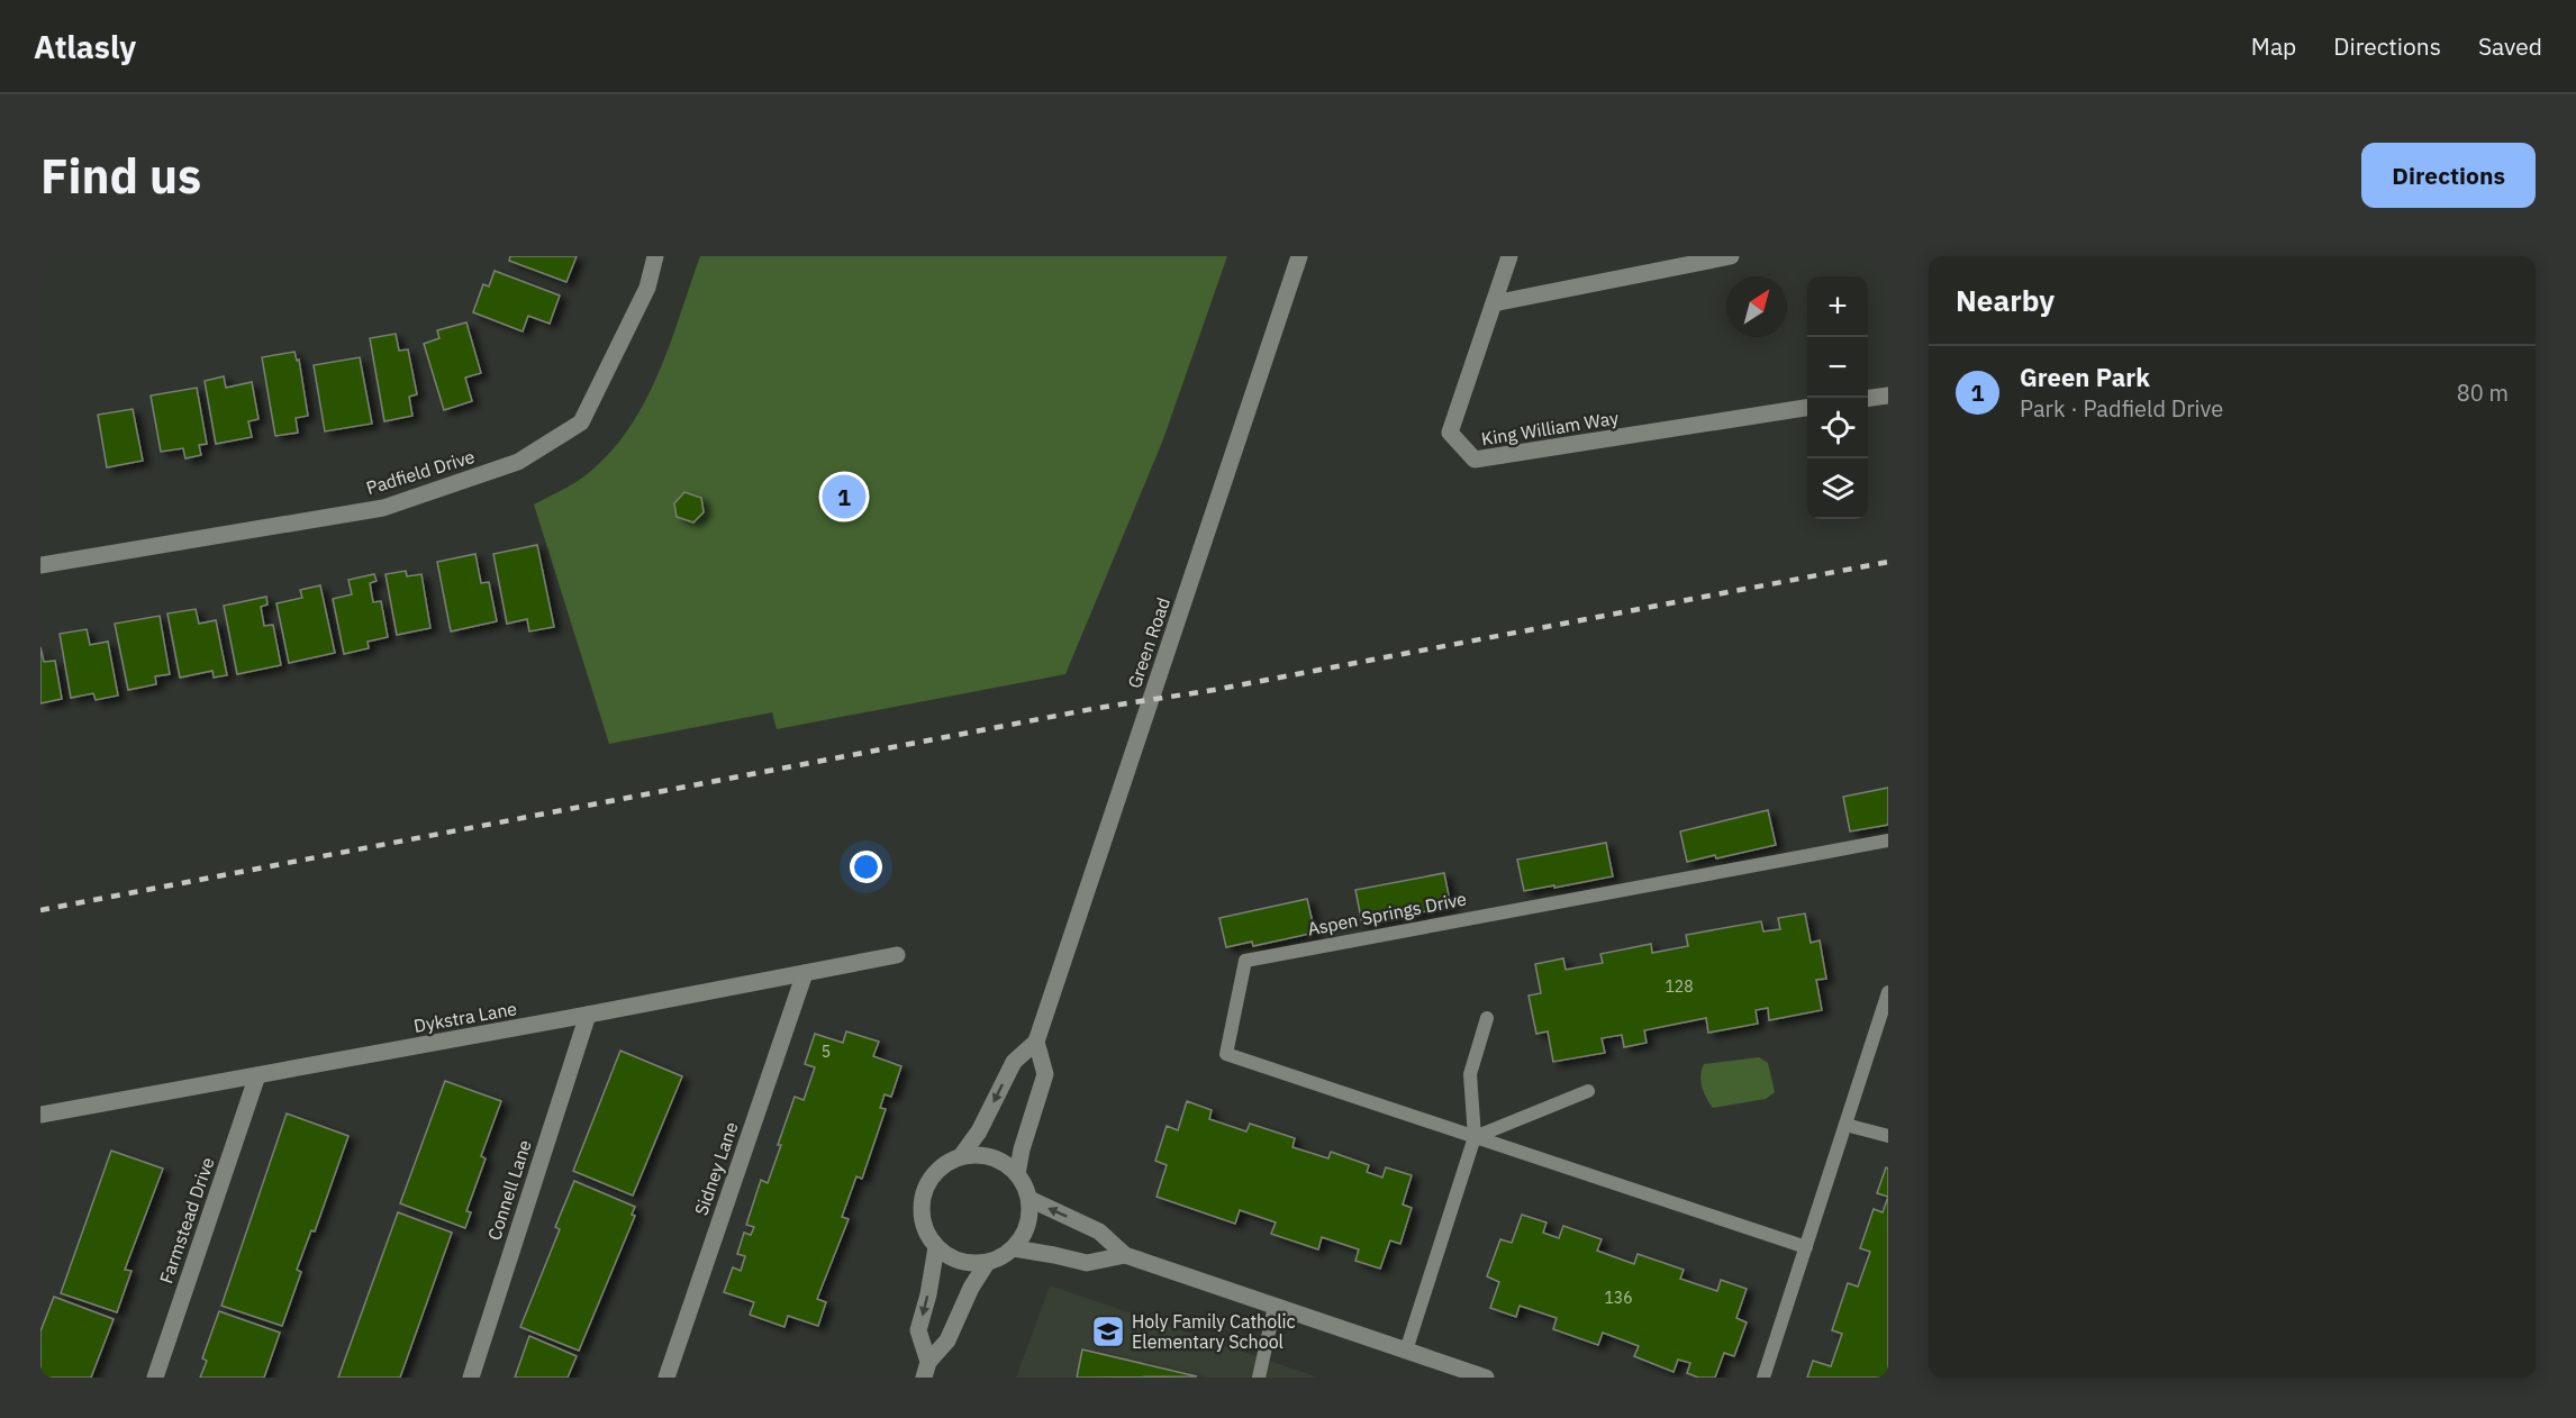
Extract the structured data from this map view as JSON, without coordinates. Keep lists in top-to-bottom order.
{
  "streets": {
    "street": [
      "King William Way",
      "Padfield Drive",
      "Green Road",
      "Dykstra Lane",
      "Sidney Lane",
      "Connell Lane",
      "Farmstead Drive"
    ],
    "lane": ["Aspen Springs Drive"]
  },
  "crossings": [
    ["Dykstra Lane", "Sidney Lane"],
    ["Dykstra Lane", "Connell Lane"],
    ["Dykstra Lane", "Farmstead Drive"]
  ],
  "places": {
    "school or university": ["Holy Family Catholic Elementary School"]
  },
  "house_numbers": ["128", "5", "136"],
  "north": "top right",
  "page": {
    "header": "Atlasly",
    "nav": ["Map", "Directions", "Saved"],
    "buttons": "Directions",
    "title": "Find us",
    "heading": "Nearby",
    "map_buttons": ["+", "−"],
    "list": [
      {
        "mark": "1",
        "name": "Green Park",
        "note": "Park · Padfield Drive",
        "value": "80 m"
      }
    ],
    "pins": "1"
  }
}
